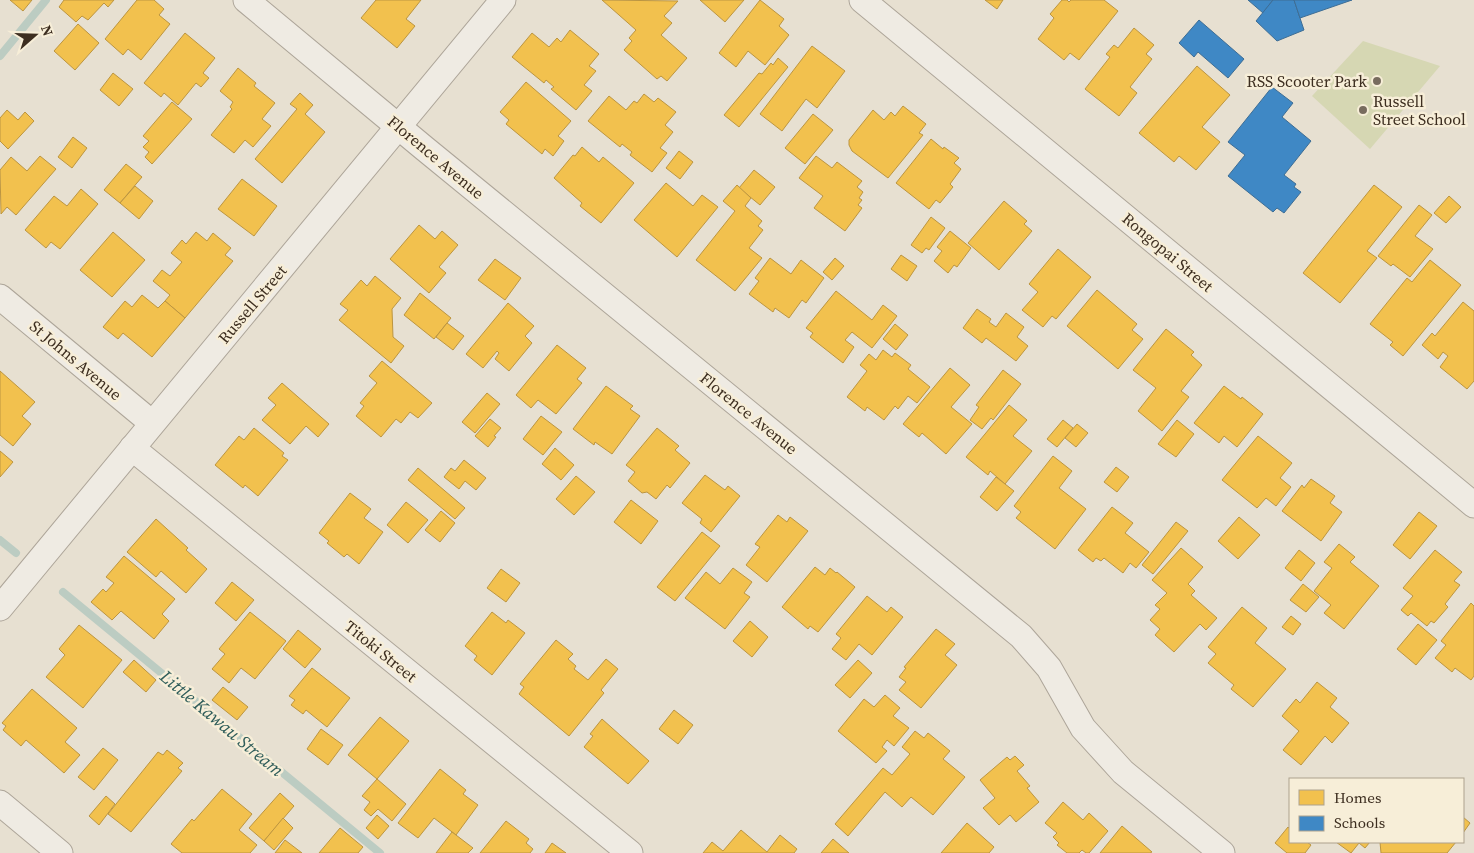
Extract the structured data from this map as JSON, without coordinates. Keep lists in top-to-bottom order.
{
  "streets": {
    "street": [
      "Florence Avenue",
      "Rongopai Street",
      "Russell Street",
      "St Johns Avenue",
      "Titoki Street"
    ]
  },
  "crossings": [
    ["Florence Avenue", "Russell Street"],
    ["Russell Street", "St Johns Avenue"],
    ["Russell Street", "Titoki Street"]
  ],
  "water": ["Little Kawau Stream"],
  "places": ["RSS Scooter Park", "Russell Street School"],
  "legend": ["Homes", "Schools"],
  "north": "right"
}
